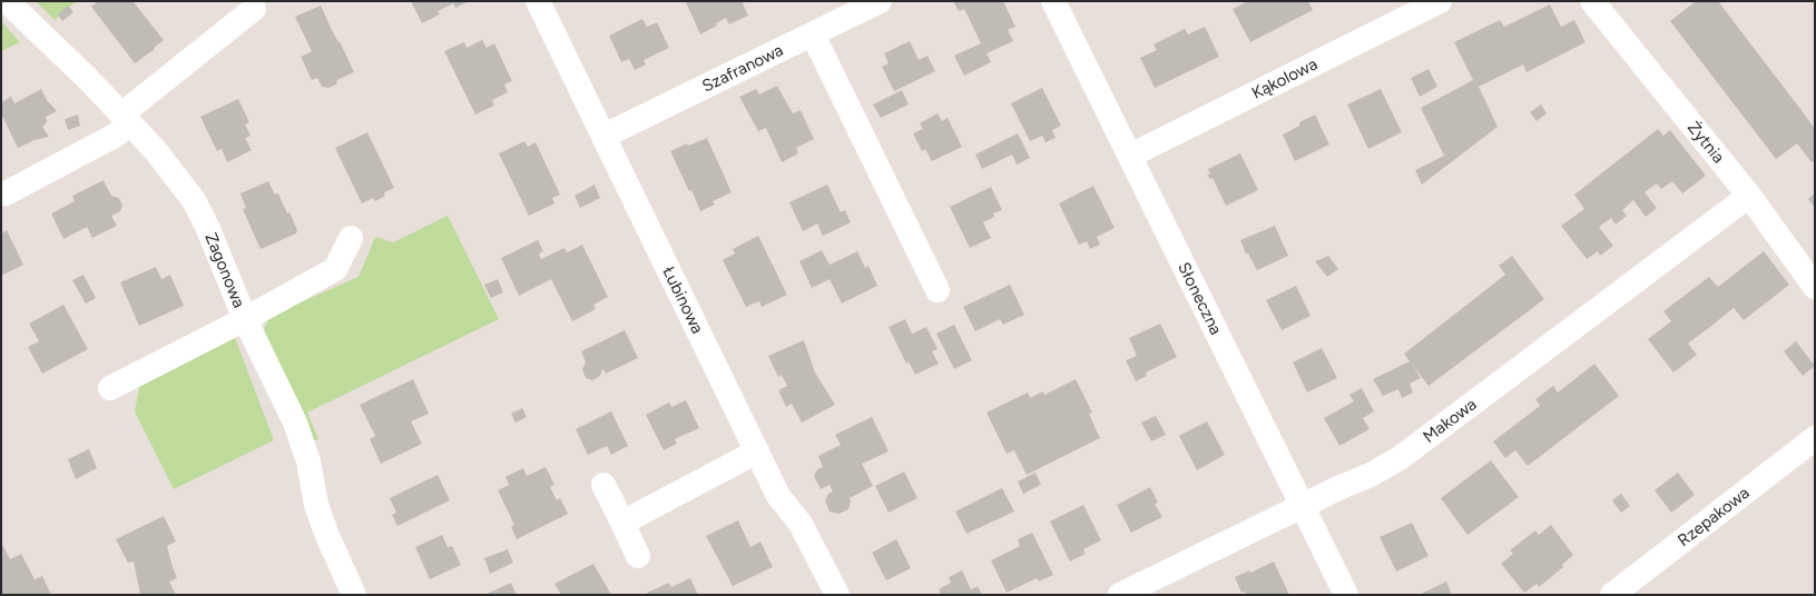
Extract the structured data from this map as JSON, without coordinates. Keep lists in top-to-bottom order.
{
  "streets": {
    "street": [
      "Szafranowa",
      "Kąkolowa",
      "Żytnia",
      "Zagonowa",
      "Słoneczna",
      "Łubinowa",
      "Makowa",
      "Rzepakowa"
    ]
  },
  "crossings": [
    ["Szafranowa", "Łubinowa"],
    ["Kąkolowa", "Słoneczna"],
    ["Żytnia", "Makowa"],
    ["Słoneczna", "Makowa"]
  ]
}
